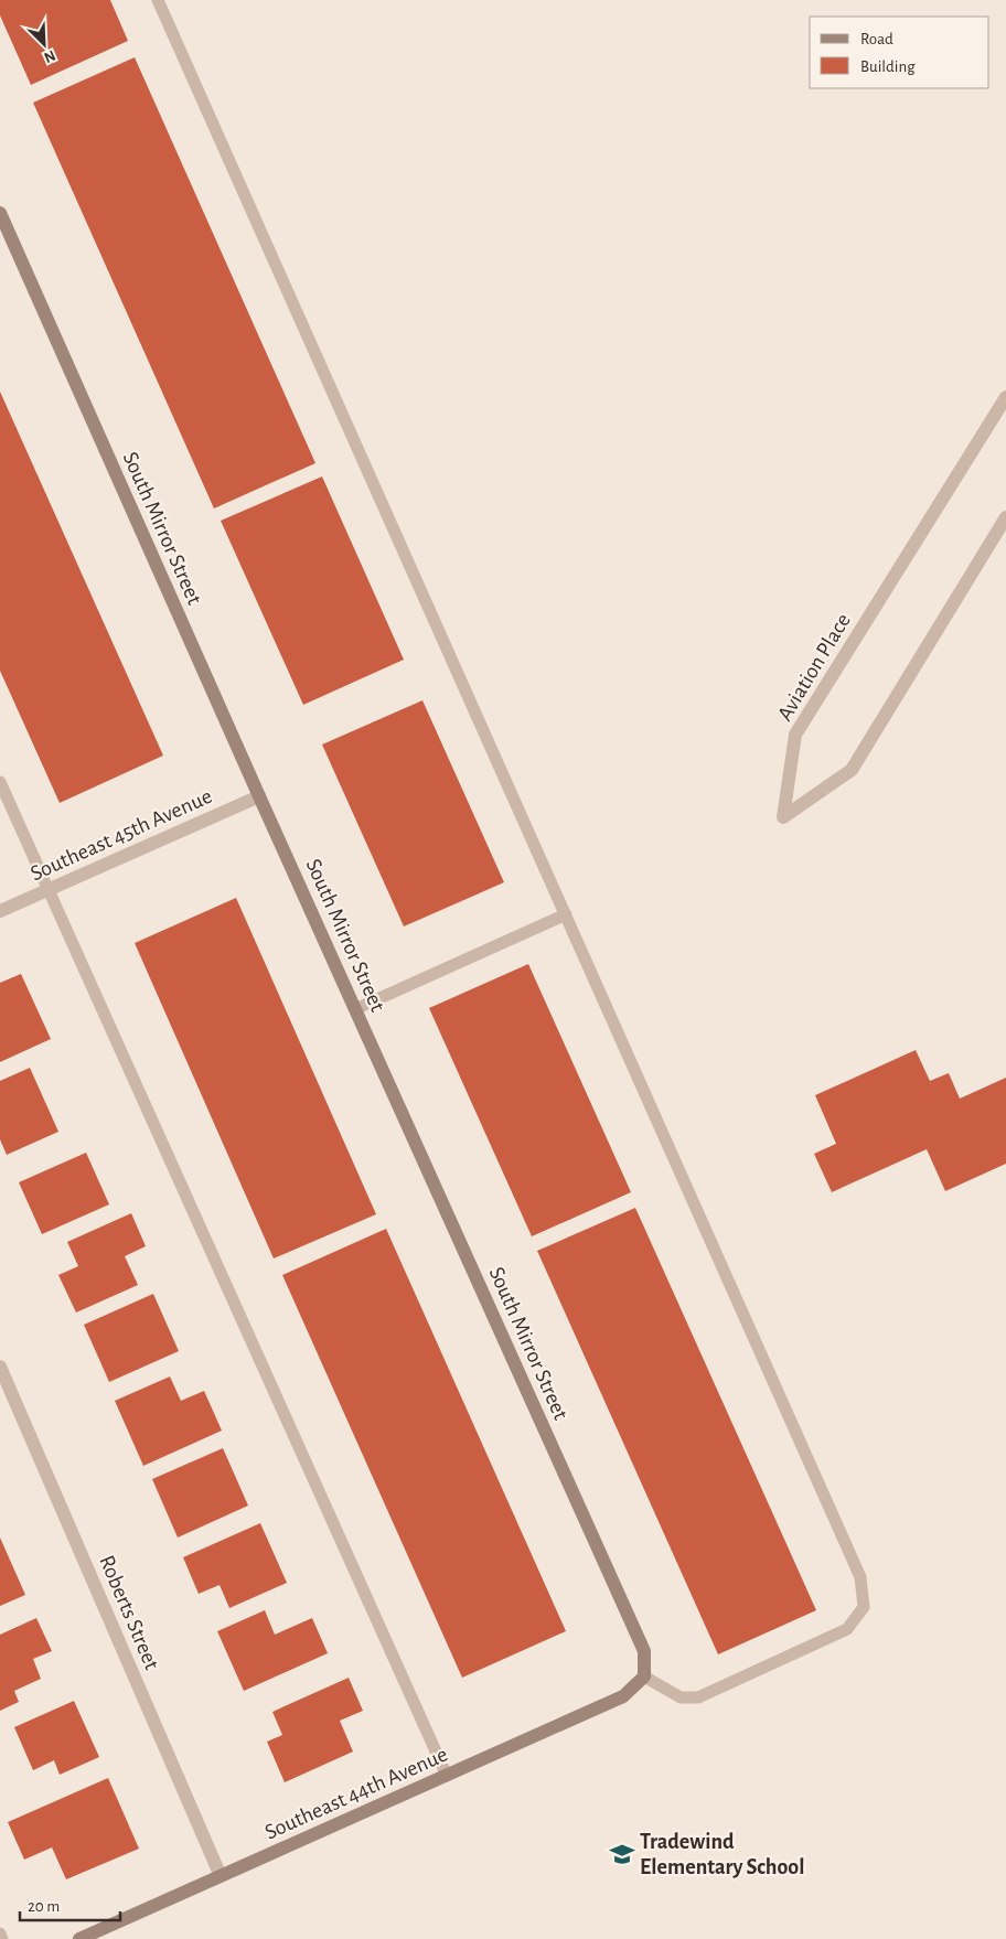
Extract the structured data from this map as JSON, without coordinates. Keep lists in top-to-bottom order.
{
  "streets": {
    "street": [
      "South Mirror Street",
      "Aviation Place",
      "Southeast 45th Avenue",
      "Roberts Street",
      "Southeast 44th Avenue"
    ]
  },
  "crossings": [
    ["South Mirror Street", "Southeast 45th Avenue"],
    ["South Mirror Street", "Southeast 44th Avenue"],
    ["Roberts Street", "Southeast 44th Avenue"]
  ],
  "places": {
    "school or university": ["Tradewind Elementary School"]
  },
  "legend": ["Road", "Building"],
  "scale_bar": "20 m",
  "north": "bottom right"
}
